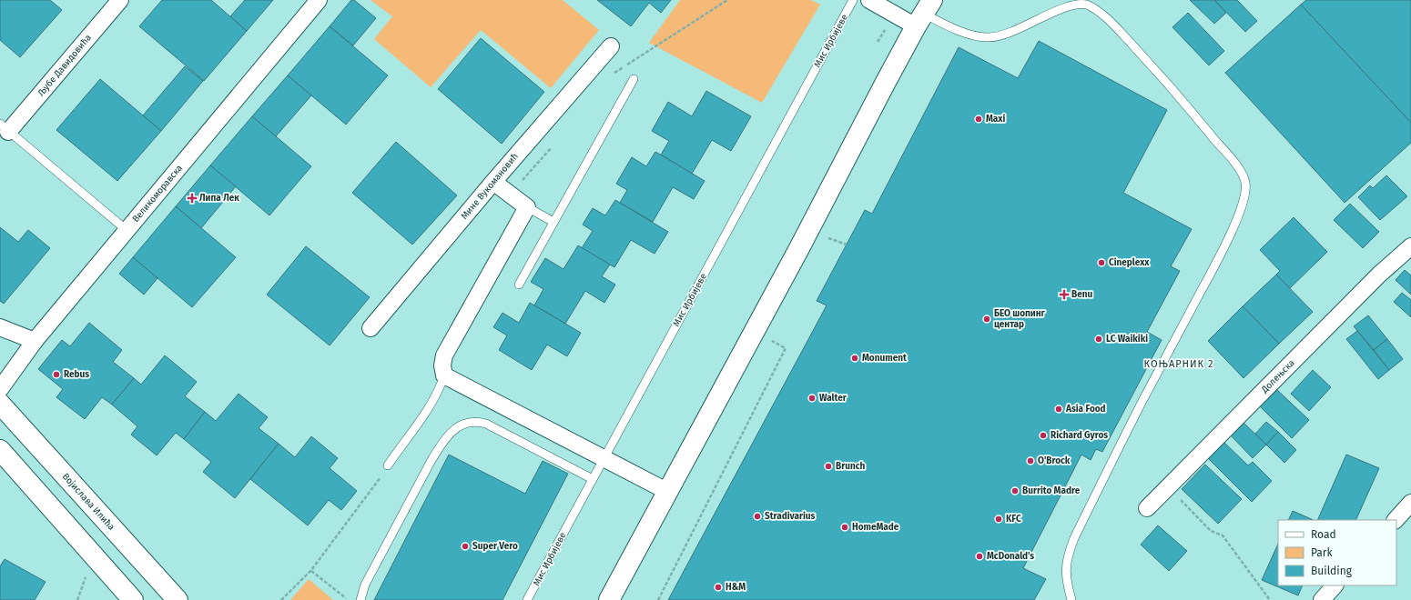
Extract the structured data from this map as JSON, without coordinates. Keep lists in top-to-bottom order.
{
  "streets": {
    "street": [
      "Љубе Давидовића",
      "Мине Вукомановић",
      "Великоморавска",
      "Долењска",
      "Војислава Илића"
    ],
    "lane": ["Мис Ирбијеве"]
  },
  "districts": ["КОЊАРНИК 2"],
  "places": {
    "other": [
      "Maxi",
      "Cineplexx",
      "БЕО шопинг центар",
      "LC Waikiki",
      "Monument",
      "Rebus",
      "Walter",
      "Asia Food",
      "Richard Gyros",
      "O'Brock",
      "Brunch",
      "Burrito Madre",
      "Stradivarius",
      "KFC",
      "HomeMade",
      "Super Vero",
      "McDonald's",
      "H&M"
    ],
    "health": ["Липа Лек", "Benu"]
  },
  "legend": ["Road", "Park", "Building"]
}
